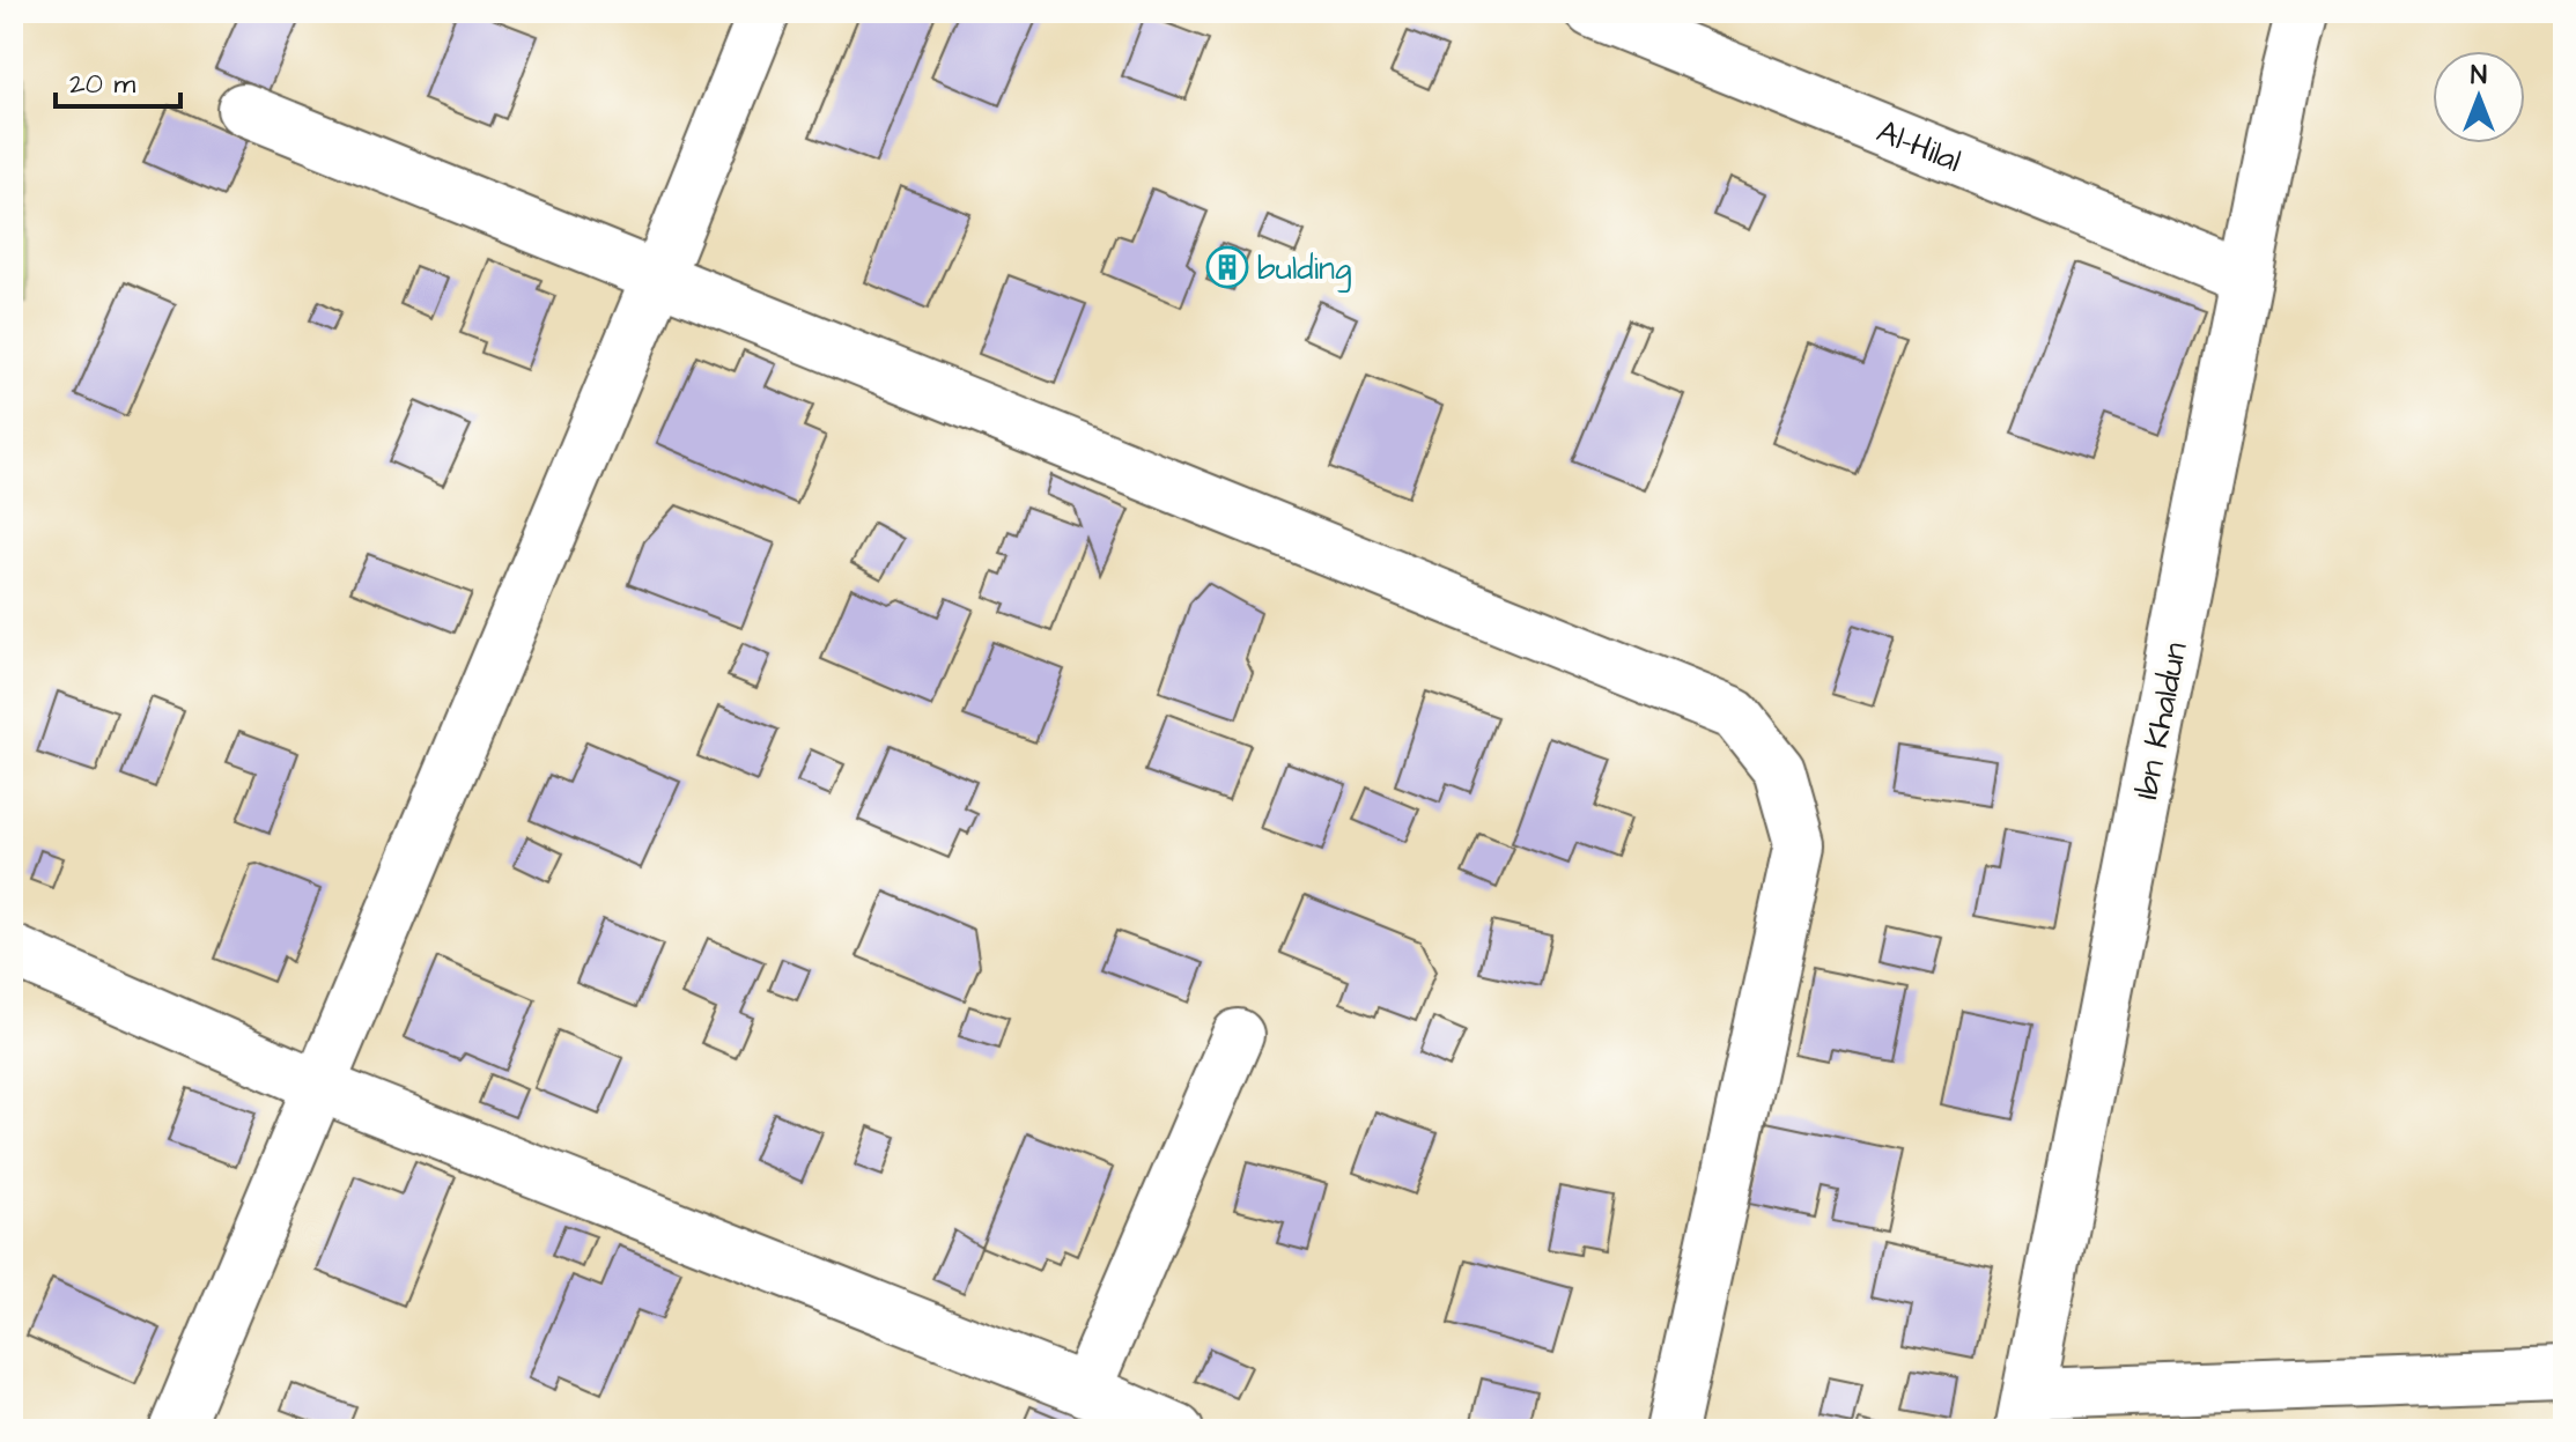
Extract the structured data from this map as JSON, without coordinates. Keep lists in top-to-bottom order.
{
  "streets": {
    "street": ["Al-Hilal", "Ibn Khaldun"]
  },
  "crossings": [
    ["Al-Hilal", "Ibn Khaldun"]
  ],
  "places": {
    "building": ["bulding"]
  },
  "scale_bar": "20 m",
  "north": "top"
}
